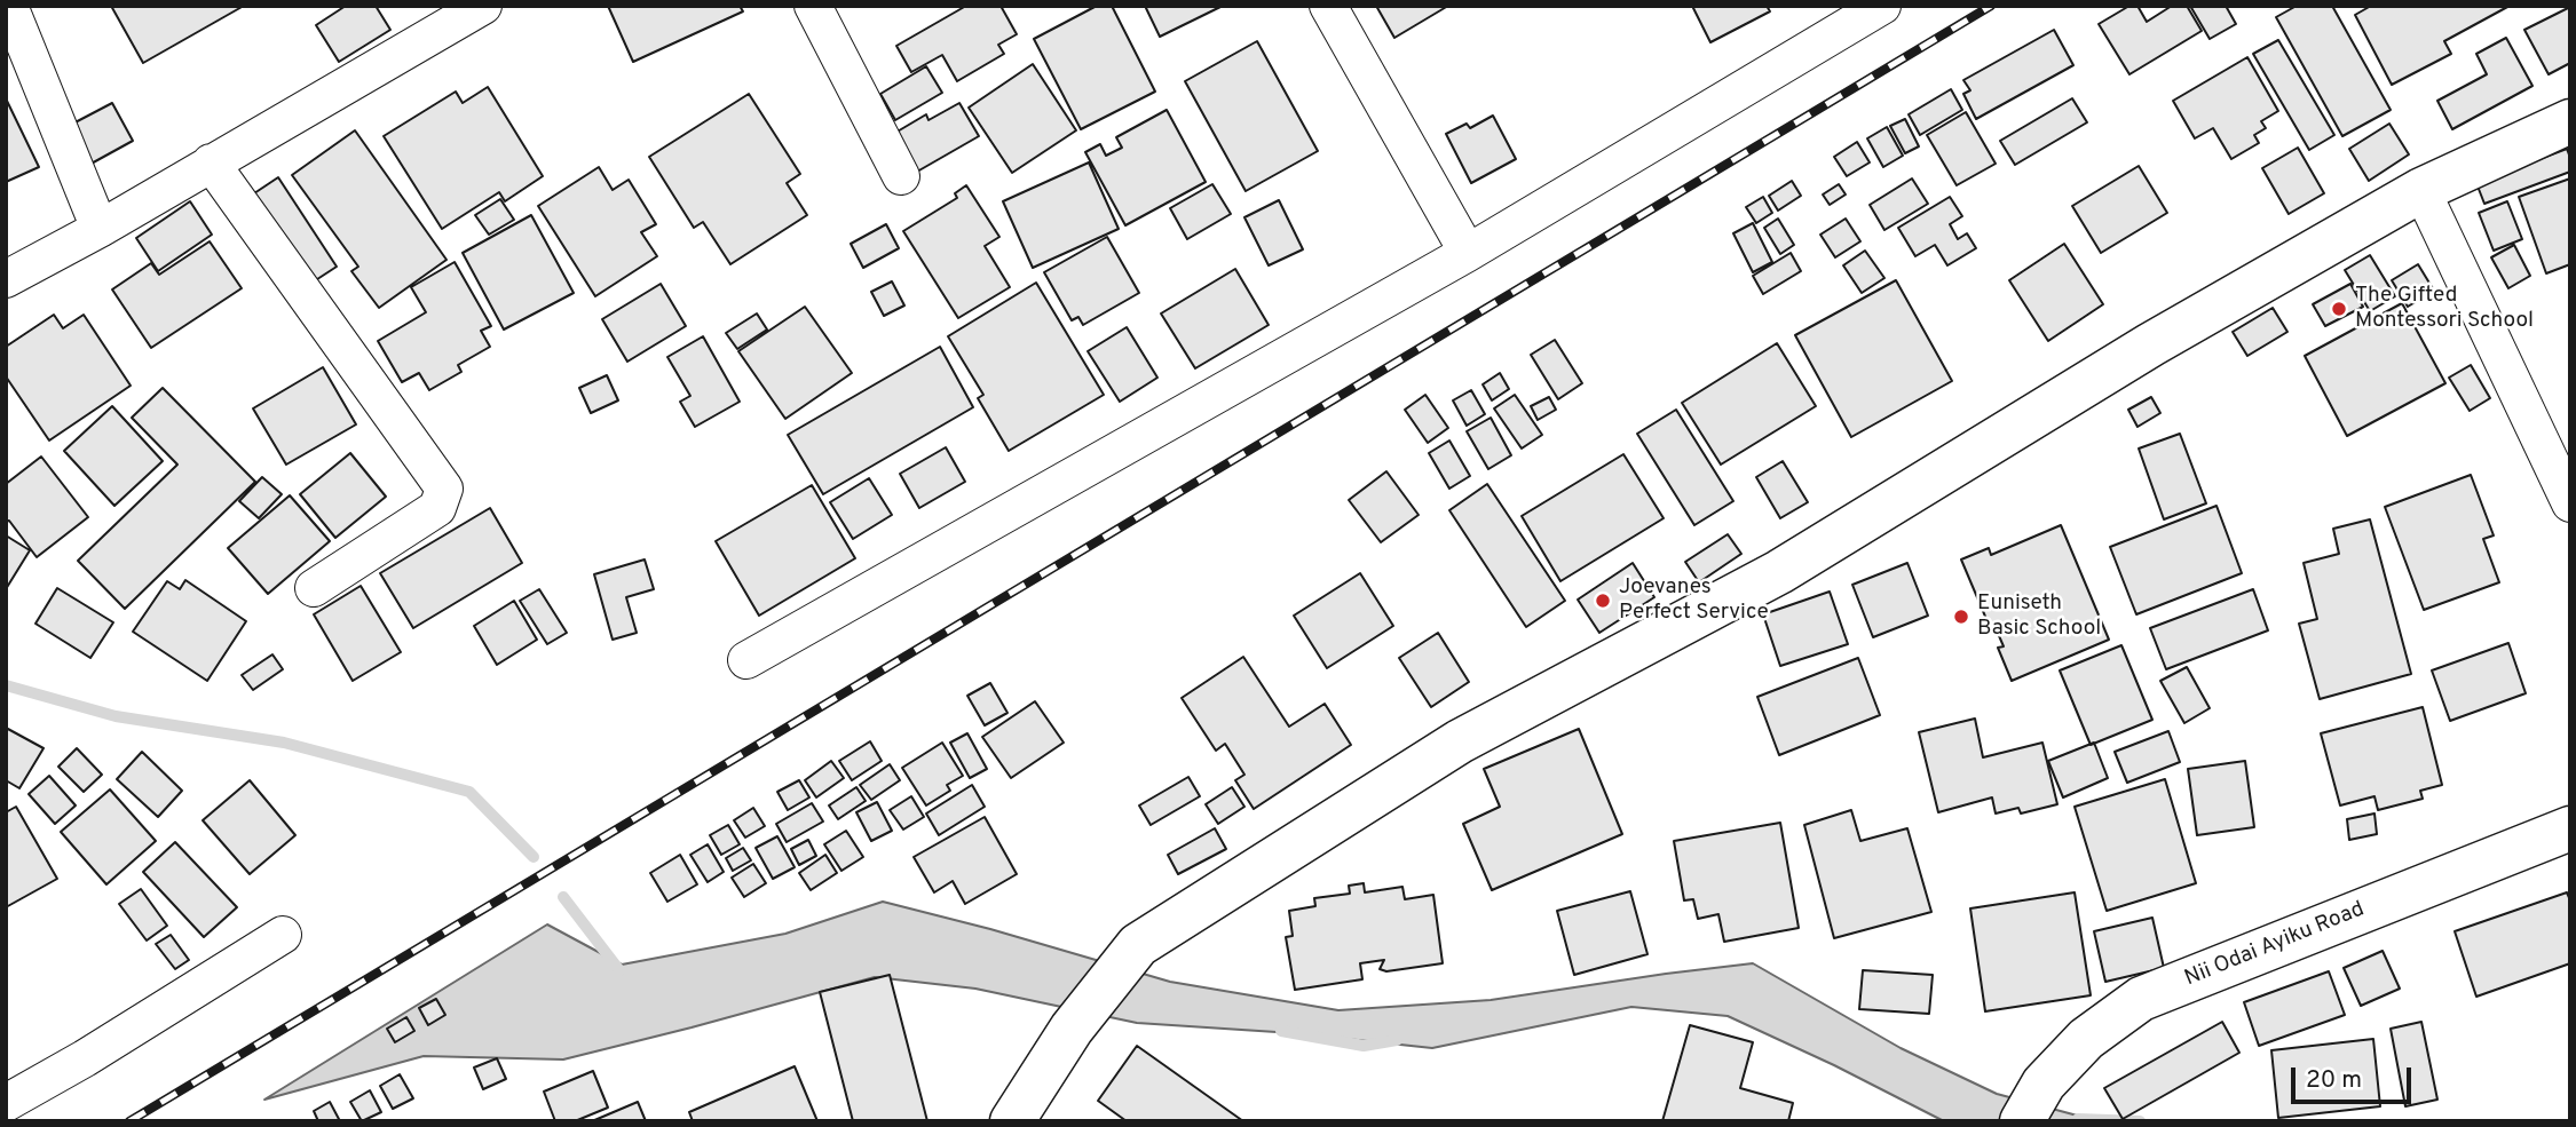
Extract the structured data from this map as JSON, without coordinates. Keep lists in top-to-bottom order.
{
  "streets": {
    "street": ["Nii Odai Ayiku Road"]
  },
  "places": ["The Gifted Montessori School", "Joevanes Perfect Service", "Euniseth Basic School"],
  "scale_bar": "20 m"
}
